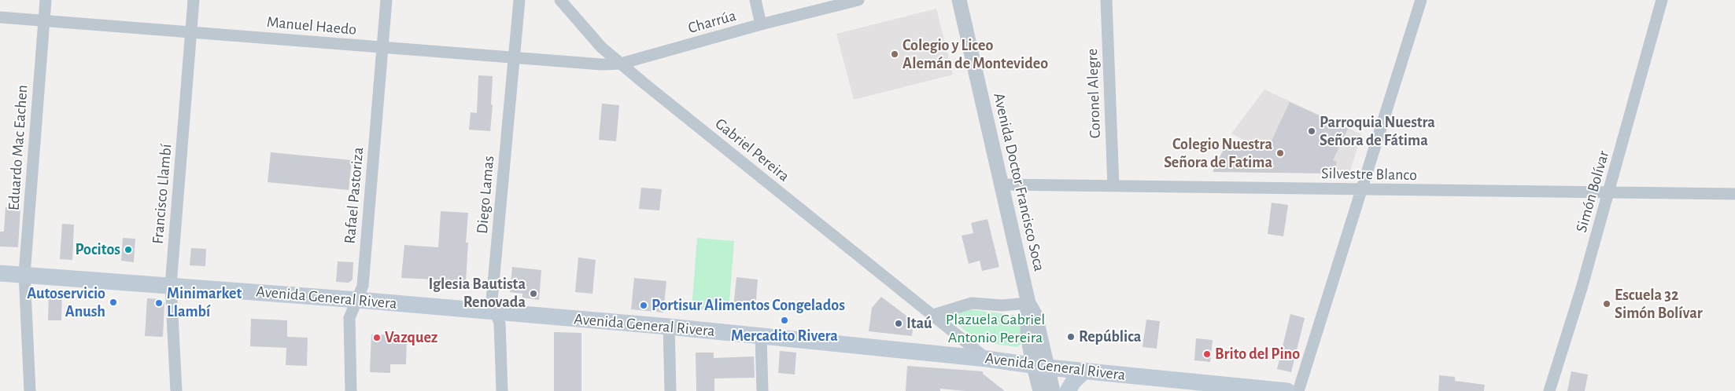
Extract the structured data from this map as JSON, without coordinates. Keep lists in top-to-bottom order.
{
  "streets": {
    "main road": ["Avenida General Rivera"],
    "street": [
      "Charrúa",
      "Manuel Haedo",
      "Coronel Alegre",
      "Eduardo Mac Eachen",
      "Gabriel Pereira",
      "Silvestre Blanco",
      "Avenida Doctor Francisco Soca",
      "Simón Bolívar",
      "Francisco Llambí",
      "Diego Lamas",
      "Rafael Pastoriza"
    ]
  },
  "crossings": [
    ["Charrúa", "Manuel Haedo"],
    ["Charrúa", "Gabriel Pereira"],
    ["Manuel Haedo", "Eduardo Mac Eachen"],
    ["Manuel Haedo", "Gabriel Pereira"],
    ["Manuel Haedo", "Francisco Llambí"],
    ["Manuel Haedo", "Diego Lamas"],
    ["Manuel Haedo", "Rafael Pastoriza"],
    ["Coronel Alegre", "Silvestre Blanco"],
    ["Eduardo Mac Eachen", "Avenida General Rivera"],
    ["Gabriel Pereira", "Avenida General Rivera"],
    ["Silvestre Blanco", "Avenida Doctor Francisco Soca"],
    ["Silvestre Blanco", "Simón Bolívar"],
    ["Avenida Doctor Francisco Soca", "Avenida General Rivera"],
    ["Francisco Llambí", "Avenida General Rivera"],
    ["Diego Lamas", "Avenida General Rivera"],
    ["Rafael Pastoriza", "Avenida General Rivera"]
  ],
  "parks": ["Plazuela Gabriel Antonio Pereira"],
  "places": [
    "Colegio y Liceo Alemán de Montevideo",
    "Parroquia Nuestra Señora de Fátima",
    "Colegio Nuestra Señora de Fatima",
    "Pocitos",
    "Iglesia Bautista Renovada",
    "Autoservicio Anush",
    "Minimarket Llambí",
    "Escuela 32 Simón Bolívar",
    "Portisur Alimentos Congelados",
    "Mercadito Rivera",
    "Itaú",
    "República",
    "Vazquez",
    "Brito del Pino"
  ]
}
